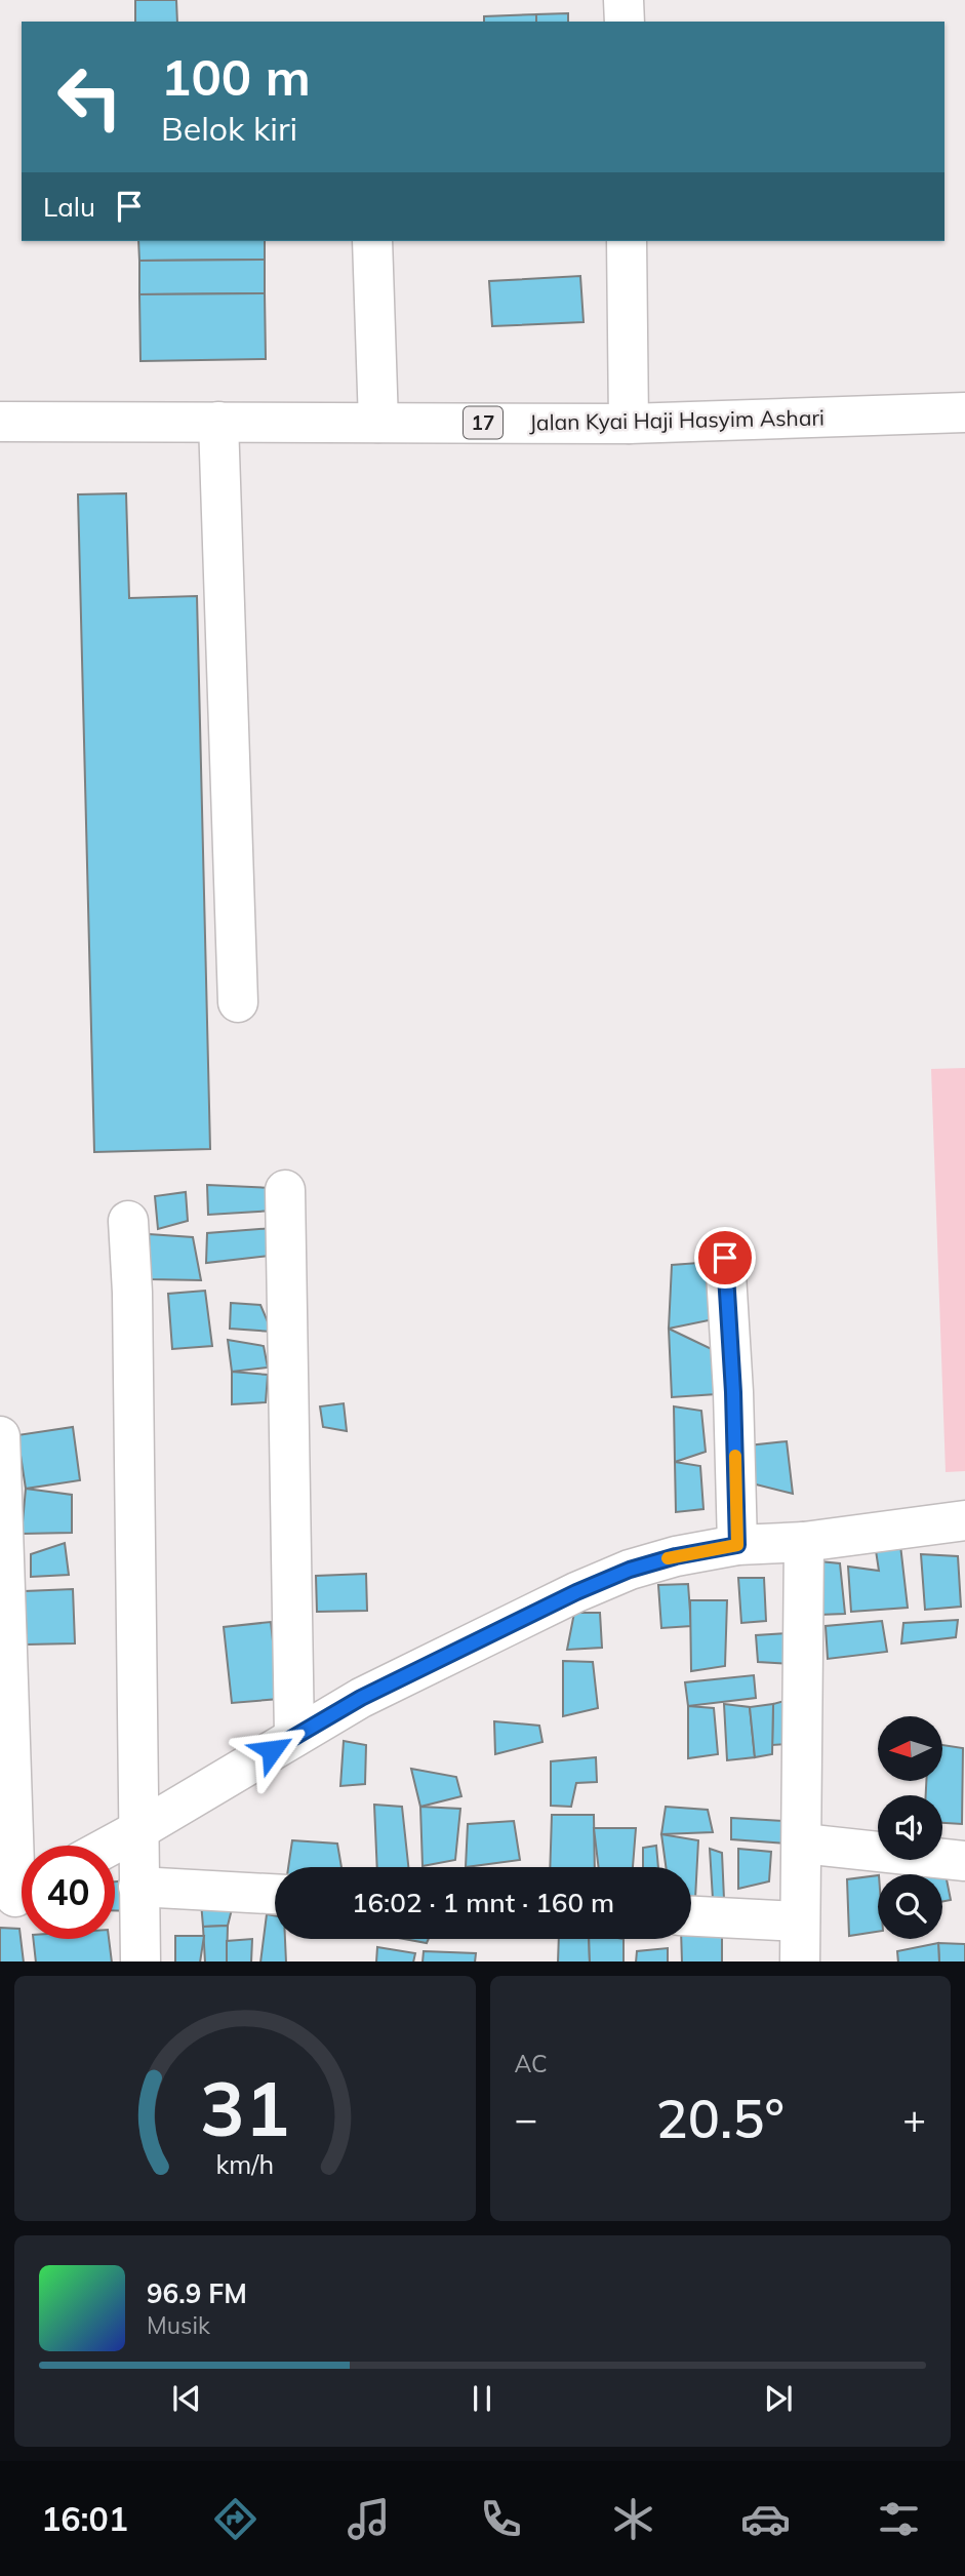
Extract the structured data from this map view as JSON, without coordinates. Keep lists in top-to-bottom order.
{
  "streets": {
    "main road": ["Jalan Kyai Haji Hasyim Ashari", "17"]
  },
  "north": "left",
  "page": {
    "turn": ["100 m", "Belok kiri"],
    "then": "Lalu",
    "limit": "40",
    "trip": "16:02 · 1 mnt · 160 m",
    "tile": "AC",
    "heat": ["−", "20.5°", "+"],
    "song": ["96.9 FM", "Musik"],
    "tabs": "16:01",
    "gauge": ["31", "km/h"]
  }
}
